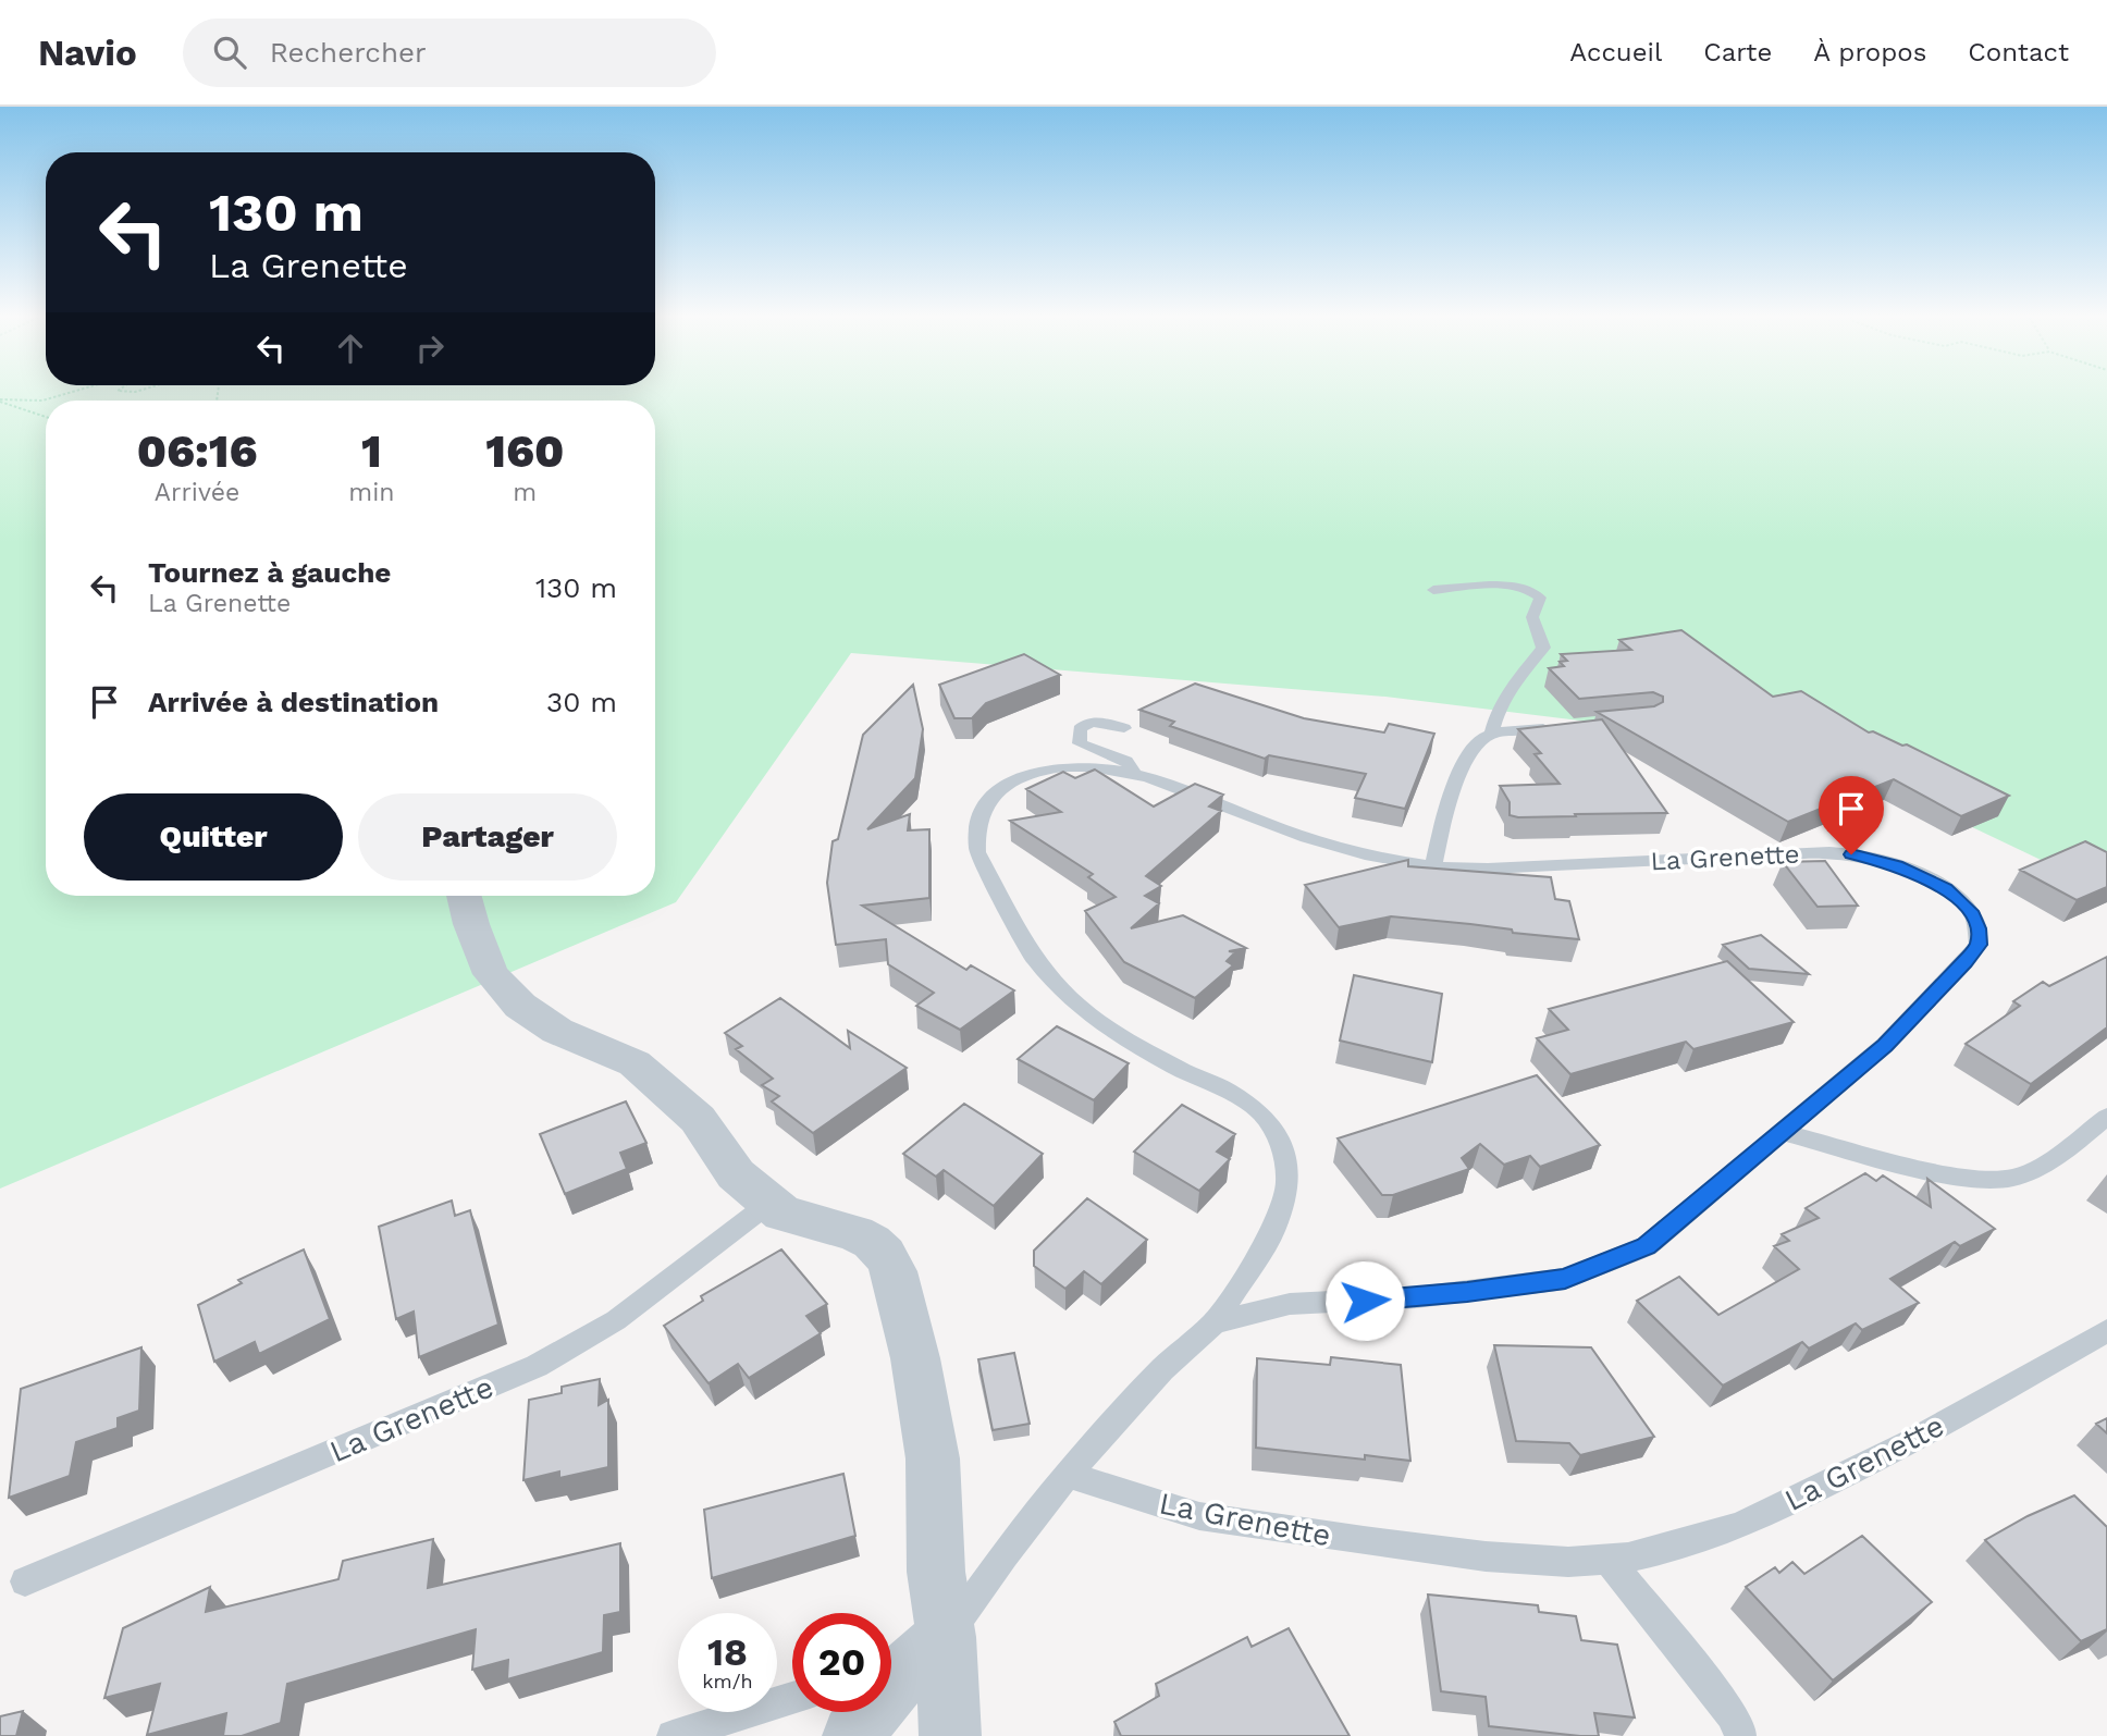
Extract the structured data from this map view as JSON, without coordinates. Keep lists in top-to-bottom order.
{
  "streets": {
    "street": ["La Grenette"]
  },
  "page": {
    "header": "Navio",
    "search": "Rechercher",
    "nav": [
      "Accueil",
      "Carte",
      "À propos",
      "Contact"
    ],
    "turn": ["130 m", "La Grenette"],
    "eta": [
      "06:16",
      "Arrivée",
      "1",
      "min",
      "160",
      "m"
    ],
    "list": [
      {
        "name": "Tournez à gauche",
        "note": "La Grenette",
        "value": "130 m"
      },
      {
        "name": "Arrivée à destination",
        "value": "30 m"
      }
    ],
    "buttons": ["Quitter", "Partager"],
    "speed": "18 km/h",
    "limit": "20"
  }
}
